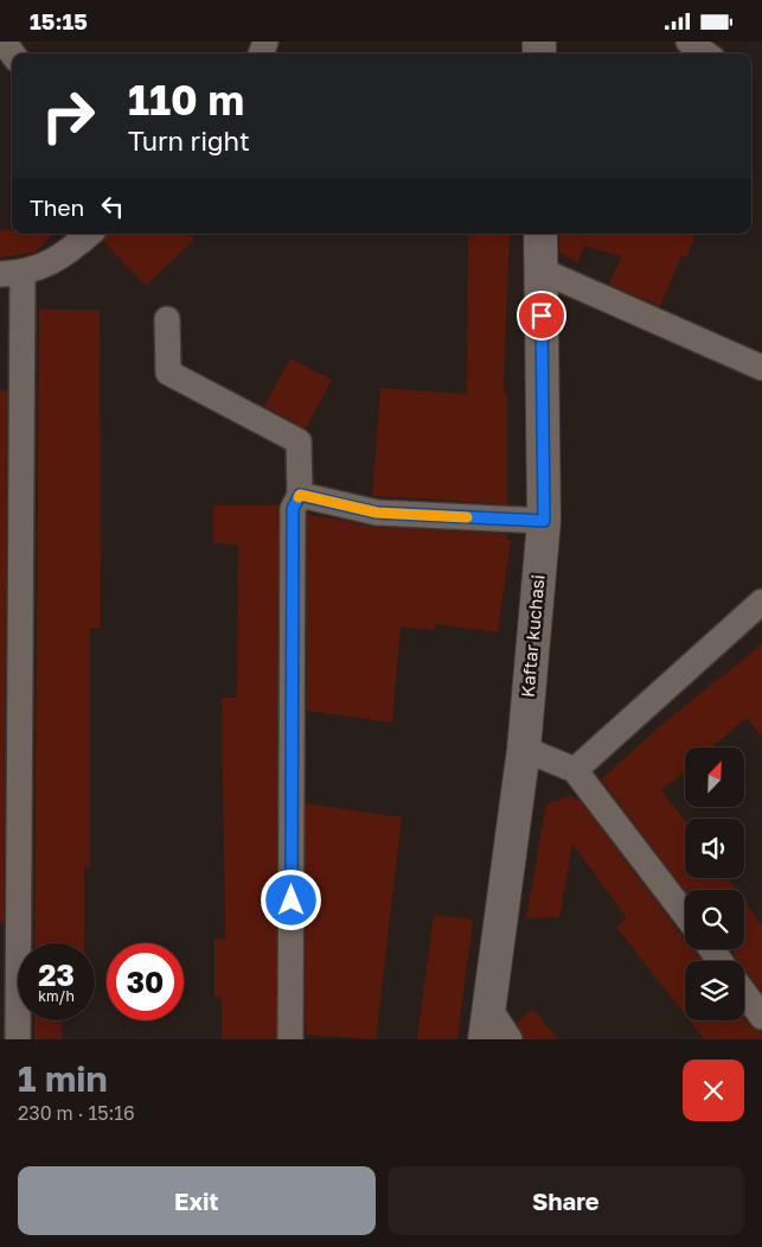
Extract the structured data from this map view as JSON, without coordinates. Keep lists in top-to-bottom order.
{
  "streets": {
    "street": ["Kaftar kuchasi"]
  },
  "north": "top right",
  "page": {
    "status": "15:15",
    "turn": ["110 m", "Turn right"],
    "then": "Then",
    "speed": "23 km/h",
    "limit": "30",
    "heading": ["1 min", "230 m · 15:16"],
    "buttons": ["Exit", "Share"]
  }
}
